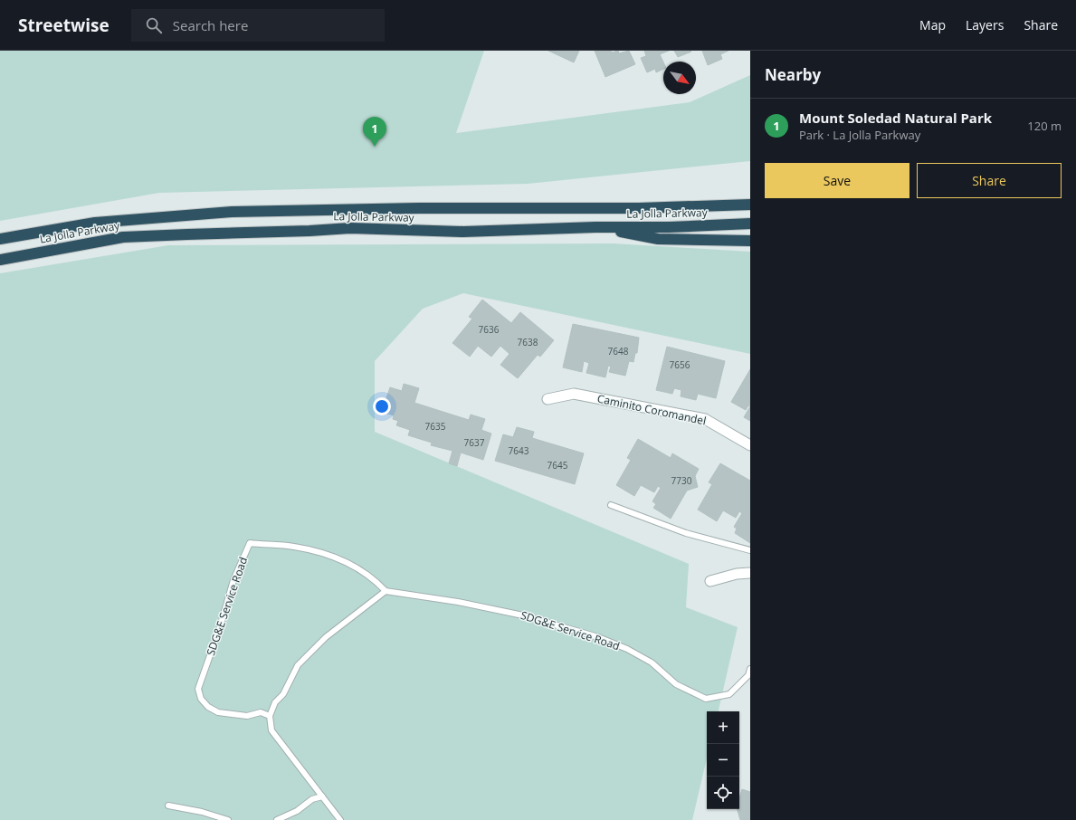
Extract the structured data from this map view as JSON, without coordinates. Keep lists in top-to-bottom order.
{
  "streets": {
    "highway": ["La Jolla Parkway"],
    "street": ["Caminito Coromandel"],
    "lane": ["SDG&E Service Road"]
  },
  "house_numbers": [
    "7636",
    "7638",
    "7648",
    "7656",
    "7635",
    "7637",
    "7643",
    "7645",
    "7730"
  ],
  "north": "bottom right",
  "page": {
    "header": "Streetwise",
    "search": "Search here",
    "nav": ["Map", "Layers", "Share"],
    "heading": "Nearby",
    "list": [
      {
        "mark": "1",
        "name": "Mount Soledad Natural Park",
        "note": "Park · La Jolla Parkway",
        "value": "120 m"
      }
    ],
    "pins": "1",
    "buttons": ["Save", "Share"],
    "map_buttons": ["+", "−"]
  }
}
